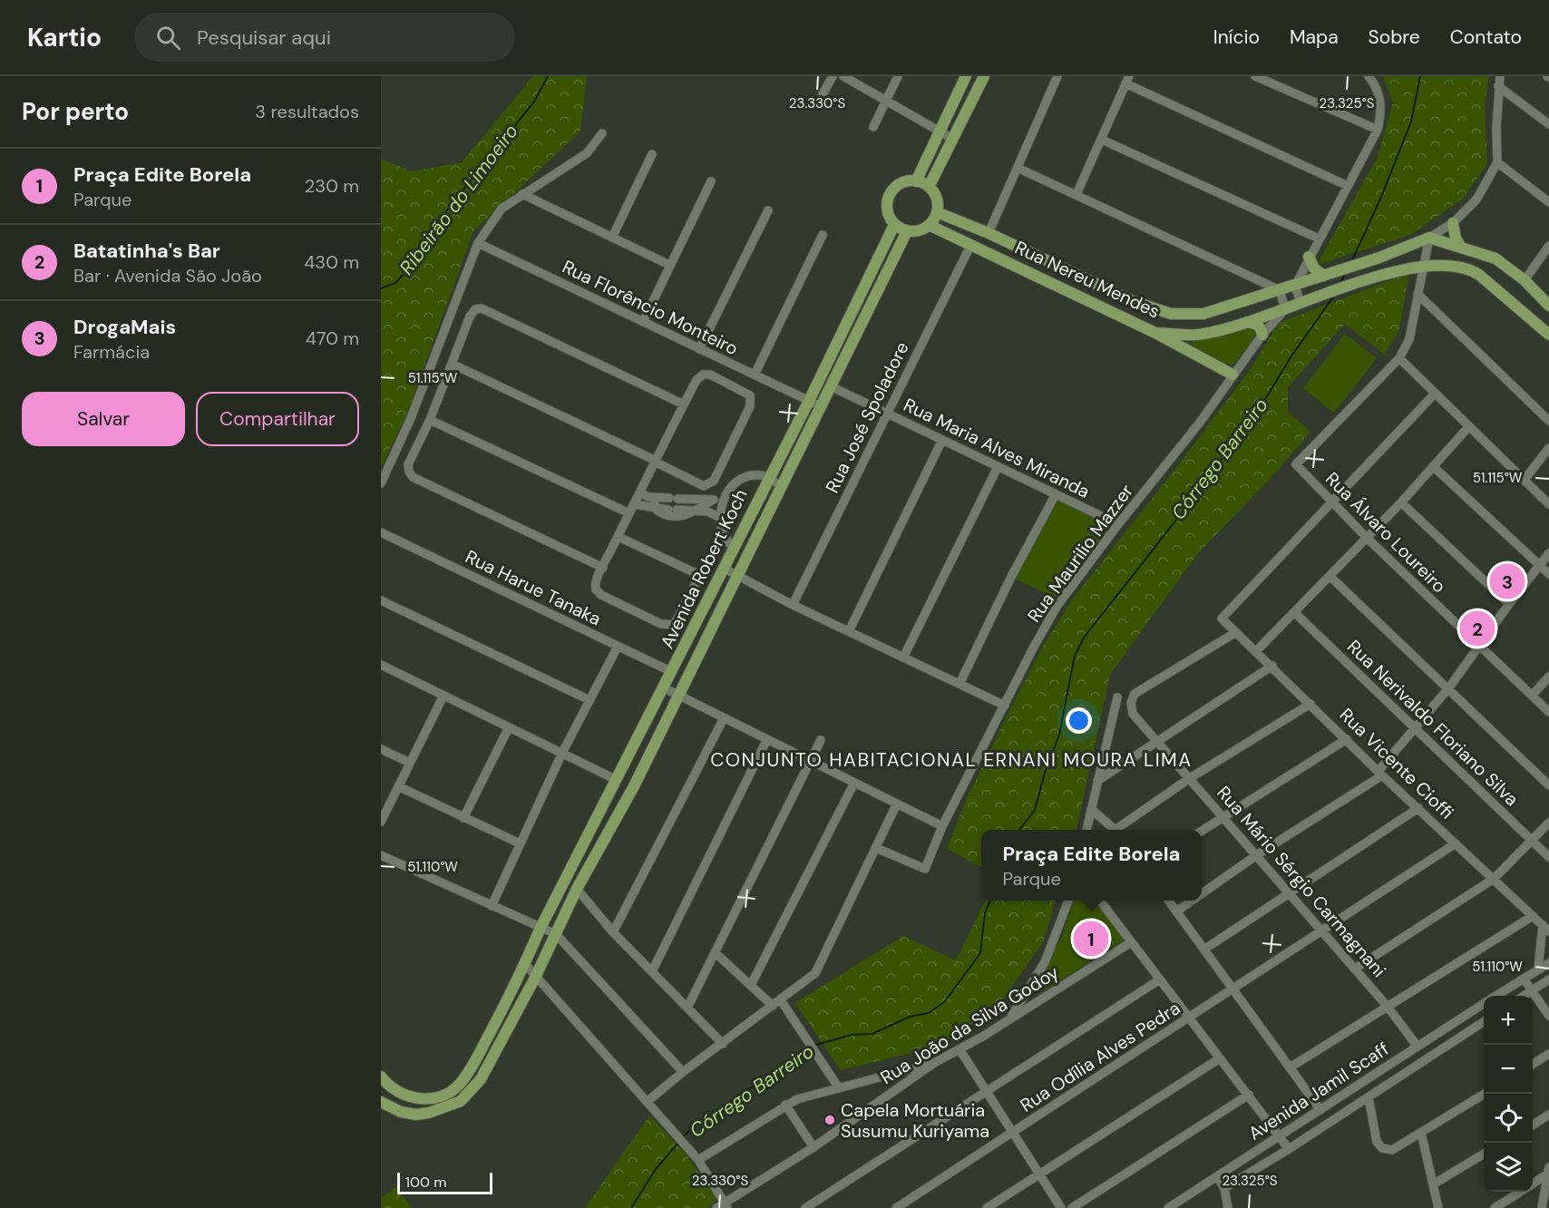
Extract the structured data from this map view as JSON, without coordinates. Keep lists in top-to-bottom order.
{
  "streets": {
    "main road": ["Rua Nereu Mendes", "Avenida Robert Koch"],
    "street": [
      "Rua Florêncio Monteiro",
      "Rua José Spoladore",
      "Rua Maria Alves Miranda",
      "Rua Álvaro Loureiro",
      "Rua Maurilio Mazzer",
      "Rua Harue Tanaka",
      "Rua Nerivaldo Floriano Silva",
      "Rua Vicente Cioffi",
      "Rua Mário Sérgio Carmagnani",
      "Rua João da Silva Godoy",
      "Rua Odília Alves Pedra",
      "Avenida Jamil Scaff"
    ]
  },
  "crossings": [
    ["Rua Nereu Mendes", "Rua José Spoladore"],
    ["Rua Nereu Mendes", "Rua Maurilio Mazzer"],
    ["Rua Nereu Mendes", "Avenida Robert Koch"],
    ["Rua Florêncio Monteiro", "Avenida Robert Koch"],
    ["Rua José Spoladore", "Rua Maria Alves Miranda"],
    ["Rua Maria Alves Miranda", "Rua Maurilio Mazzer"],
    ["Rua Maria Alves Miranda", "Avenida Robert Koch"],
    ["Rua Álvaro Loureiro", "Rua Vicente Cioffi"],
    ["Avenida Robert Koch", "Rua Harue Tanaka"],
    ["Rua Vicente Cioffi", "Rua Mário Sérgio Carmagnani"],
    ["Rua Vicente Cioffi", "Rua Odília Alves Pedra"],
    ["Rua Mário Sérgio Carmagnani", "Rua Odília Alves Pedra"],
    ["Rua Mário Sérgio Carmagnani", "Avenida Jamil Scaff"]
  ],
  "districts": ["CONJUNTO HABITACIONAL ERNANI MOURA LIMA"],
  "water": ["Ribeirão do Limoeiro", "Córrego Barreiro"],
  "places": ["Capela Mortuária Susumu Kuriyama"],
  "scale_bar": "100 m",
  "page": {
    "header": "Kartio",
    "search": "Pesquisar aqui",
    "nav": [
      "Início",
      "Mapa",
      "Sobre",
      "Contato"
    ],
    "heading": ["Por perto", "3 resultados"],
    "list": [
      {
        "mark": "1",
        "name": "Praça Edite Borela",
        "note": "Parque",
        "value": "230 m"
      },
      {
        "mark": "2",
        "name": "Batatinha's Bar",
        "note": "Bar · Avenida São João",
        "value": "430 m"
      },
      {
        "mark": "3",
        "name": "DrogaMais",
        "note": "Farmácia",
        "value": "470 m"
      }
    ],
    "buttons": ["Salvar", "Compartilhar"],
    "pins": ["3", "2", "1"],
    "popup": ["Praça Edite Borela", "Parque"],
    "map_buttons": ["+", "−"],
    "scale": "100 m"
  },
  "coordinates": [
    "23.330°S",
    "23.325°S",
    "51.115°W",
    "51.110°W"
  ]
}
